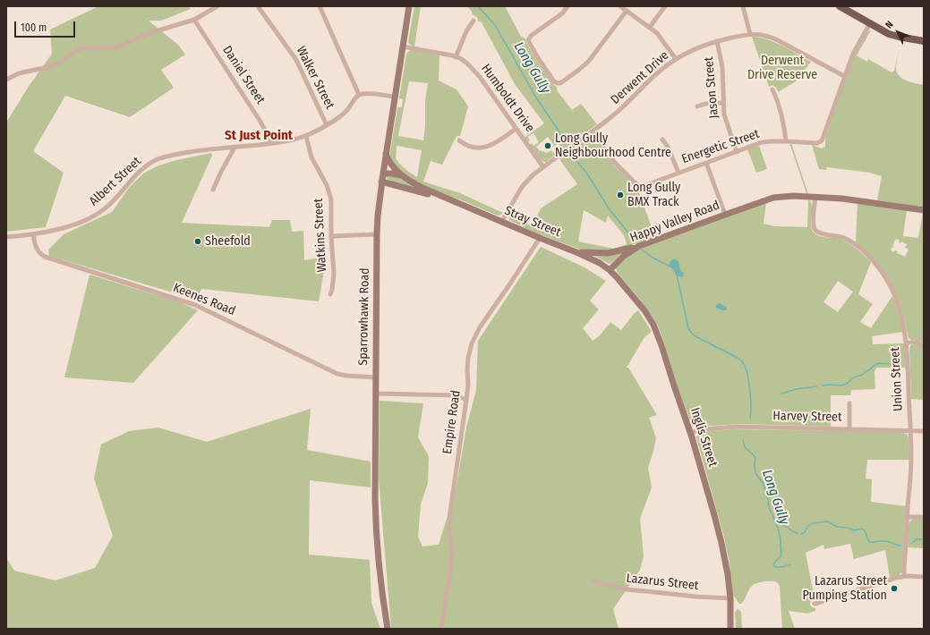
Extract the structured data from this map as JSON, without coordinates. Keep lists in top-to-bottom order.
{
  "streets": {
    "main road": [
      "Stray Street",
      "Happy Valley Road",
      "Sparrowhawk Road",
      "Inglis Street"
    ],
    "street": [
      "Daniel Street",
      "Walker Street",
      "Derwent Drive",
      "Jason Street",
      "Humboldt Drive",
      "Energetic Street",
      "Albert Street",
      "Watkins Street",
      "Keenes Road",
      "Union Street",
      "Harvey Street",
      "Empire Road",
      "Lazarus Street"
    ]
  },
  "crossings": [
    ["Daniel Street", "Albert Street"],
    ["Walker Street", "Albert Street"],
    ["Derwent Drive", "Jason Street"],
    ["Derwent Drive", "Humboldt Drive"],
    ["Derwent Drive", "Energetic Street"],
    ["Derwent Drive", "Stray Street"],
    ["Jason Street", "Energetic Street"],
    ["Humboldt Drive", "Sparrowhawk Road"],
    ["Albert Street", "Watkins Street"],
    ["Albert Street", "Keenes Road"],
    ["Stray Street", "Happy Valley Road"],
    ["Stray Street", "Sparrowhawk Road"],
    ["Stray Street", "Empire Road"],
    ["Stray Street", "Inglis Street"],
    ["Happy Valley Road", "Union Street"],
    ["Happy Valley Road", "Inglis Street"],
    ["Keenes Road", "Sparrowhawk Road"],
    ["Union Street", "Harvey Street"],
    ["Harvey Street", "Inglis Street"],
    ["Inglis Street", "Lazarus Street"]
  ],
  "districts": ["St Just Point"],
  "water": ["Long Gully"],
  "parks": ["Derwent Drive Reserve"],
  "places": [
    "Long Gully Neighbourhood Centre",
    "Long Gully BMX Track",
    "Sheefold",
    "Lazarus Street Pumping Station"
  ],
  "scale_bar": "100 m",
  "north": "top left"
}
